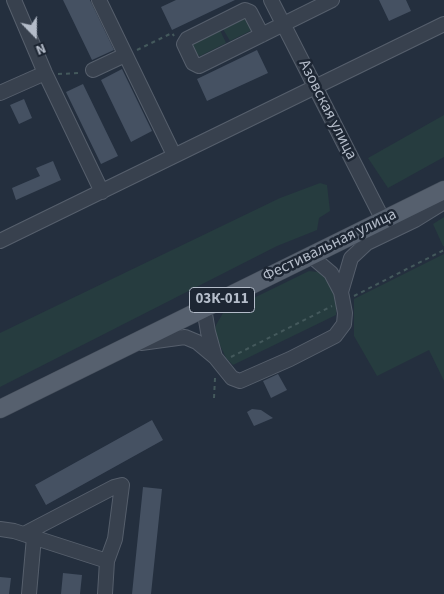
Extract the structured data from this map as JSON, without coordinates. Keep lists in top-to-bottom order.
{
  "streets": {
    "main road": ["Фестивальная улица", "03К-011"],
    "street": ["Азовская улица"]
  },
  "crossings": [
    ["Азовская улица", "Фестивальная улица"]
  ],
  "north": "bottom"
}
